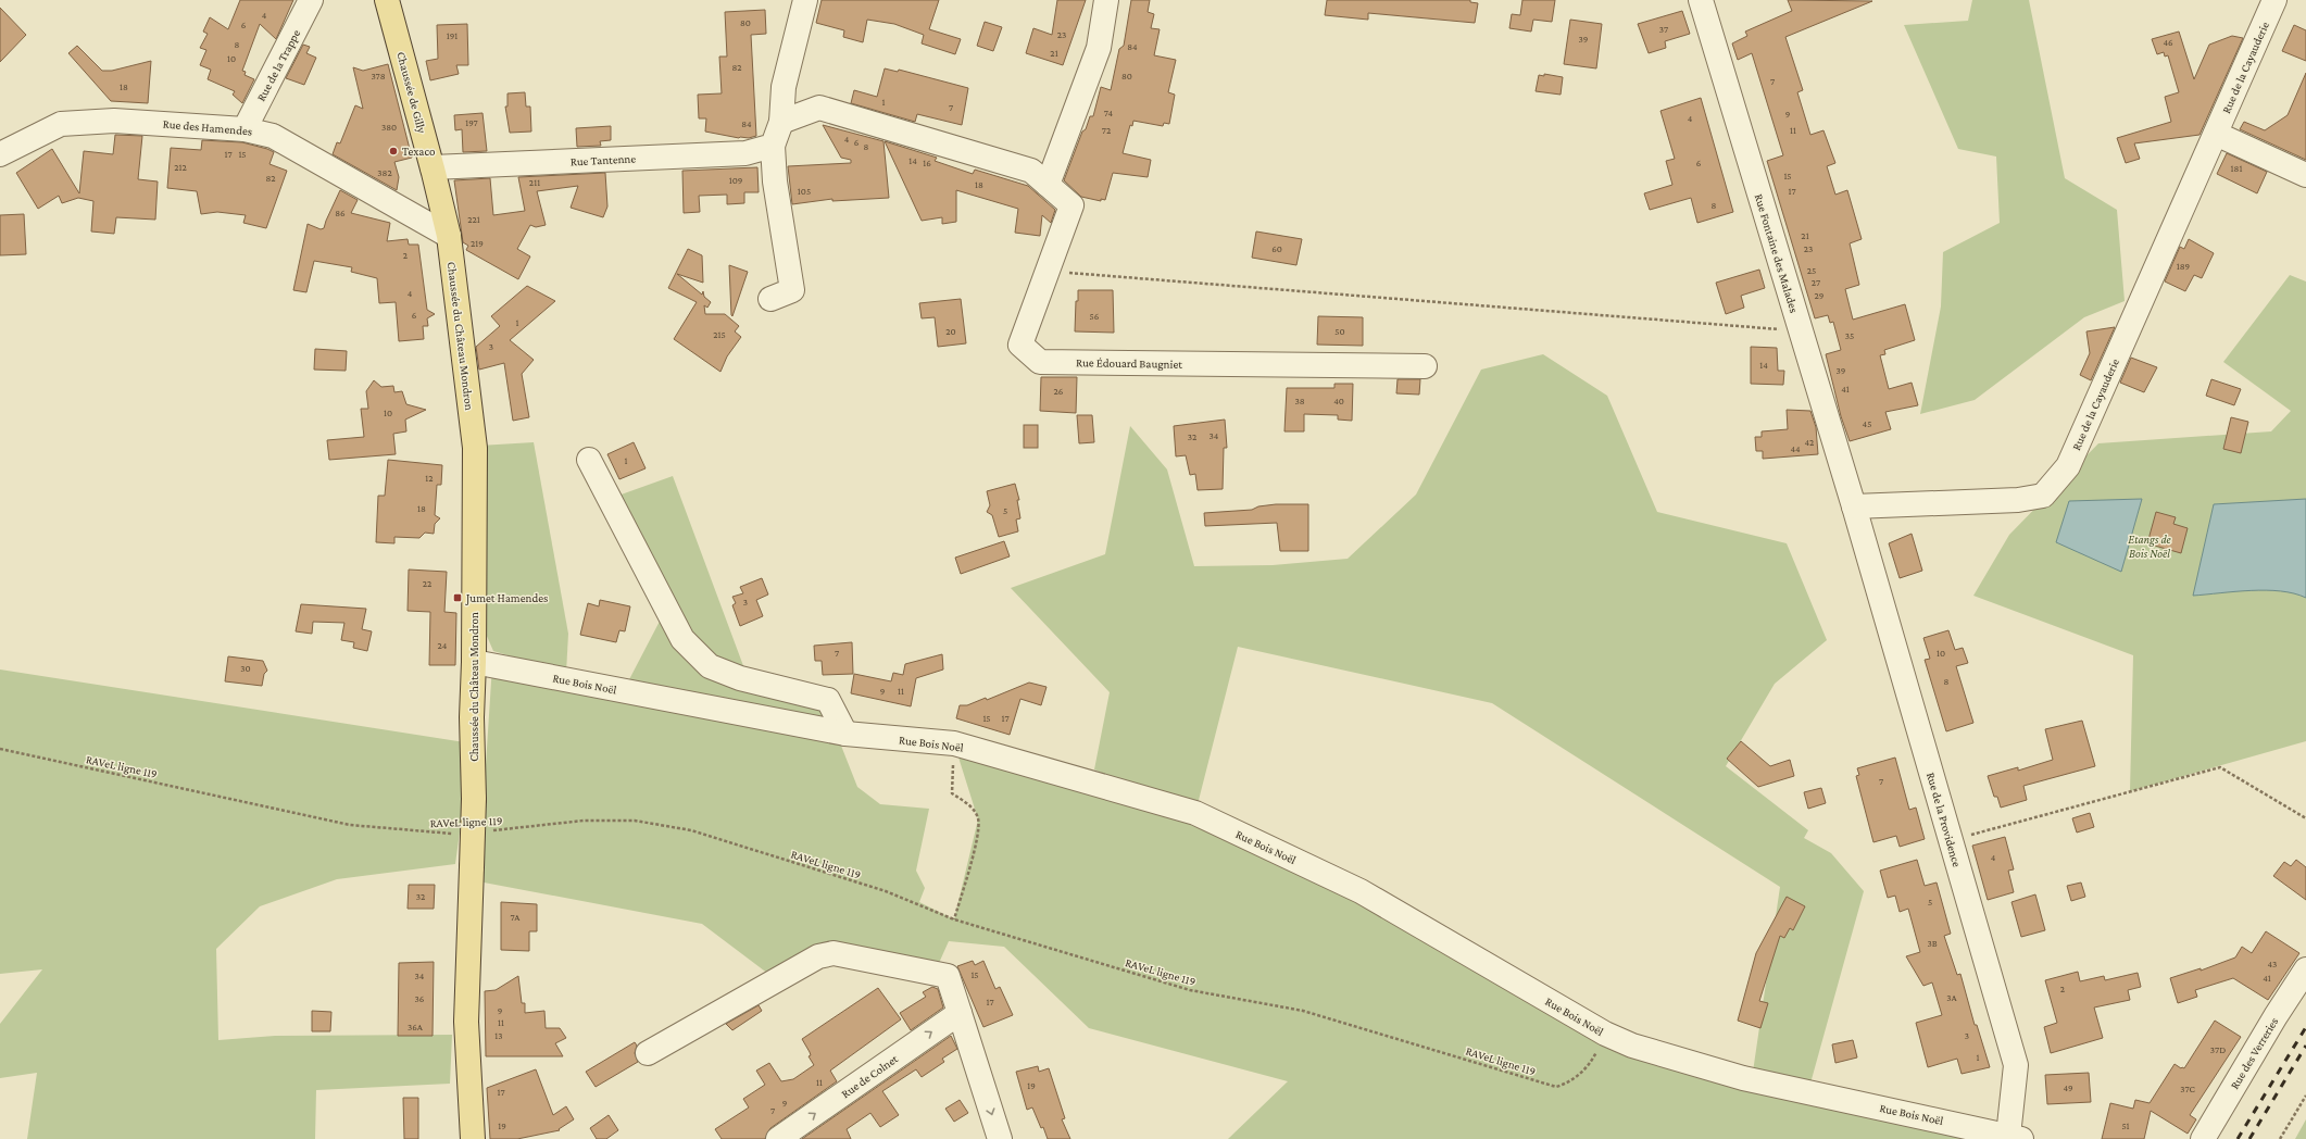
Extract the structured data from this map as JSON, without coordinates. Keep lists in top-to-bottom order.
{
  "streets": {
    "main road": ["Chaussée de Gilly", "Chaussée du Château Mondron"],
    "street": [
      "Rue de la Trappe",
      "Rue de la Cayauderie",
      "Rue des Hamendes",
      "Rue Tantenne",
      "Rue Fontaine des Malades",
      "Rue Édouard Baugniet",
      "Rue Bois Noël",
      "Rue de la Providence",
      "Rue des Verreries",
      "Rue de Colnet"
    ],
    "path": ["RAVeL ligne 119"]
  },
  "crossings": [
    ["Rue de la Trappe", "Rue des Hamendes"],
    ["Rue de la Cayauderie", "Rue Fontaine des Malades"],
    ["Rue de la Cayauderie", "Rue de la Providence"],
    ["Chaussée de Gilly", "Rue des Hamendes"],
    ["Chaussée de Gilly", "Rue Tantenne"],
    ["Chaussée de Gilly", "Chaussée du Château Mondron"],
    ["Rue des Hamendes", "Chaussée du Château Mondron"],
    ["Rue Fontaine des Malades", "Rue de la Providence"],
    ["Chaussée du Château Mondron", "Rue Bois Noël"],
    ["Rue Bois Noël", "RAVeL ligne 119"],
    ["Rue Bois Noël", "Rue de la Providence"]
  ],
  "one_way": ["Rue de Colnet"],
  "parks": ["Etangs de Bois Noël"],
  "places": {
    "other": ["Texaco"],
    "transit": ["Jumet Hamendes"]
  },
  "house_numbers": [
    "4",
    "80",
    "6",
    "37",
    "23",
    "191",
    "39",
    "46",
    "8",
    "84",
    "21",
    "10",
    "82",
    "378",
    "80",
    "7",
    "18",
    "1",
    "7",
    "74",
    "9",
    "4",
    "197",
    "84",
    "380",
    "72",
    "11",
    "4",
    "6",
    "8",
    "17",
    "15",
    "14",
    "16",
    "6",
    "212",
    "181",
    "382",
    "15",
    "82",
    "109",
    "211",
    "18",
    "105",
    "17",
    "8",
    "86",
    "221",
    "21",
    "219",
    "60",
    "23",
    "2",
    "189",
    "25",
    "27",
    "4",
    "29",
    "6",
    "56",
    "1",
    "20",
    "50",
    "215",
    "35",
    "3",
    "14",
    "39",
    "41",
    "26",
    "38",
    "40",
    "10",
    "45",
    "34",
    "32",
    "42",
    "44",
    "1",
    "12",
    "18",
    "5",
    "22",
    "3",
    "24",
    "7",
    "10",
    "30",
    "8",
    "9",
    "11",
    "15",
    "17",
    "7",
    "4",
    "32",
    "5",
    "7A",
    "3B",
    "43",
    "15",
    "34",
    "41",
    "2",
    "3A",
    "36",
    "17",
    "9",
    "11",
    "36A",
    "13",
    "3",
    "37D",
    "1",
    "11",
    "19",
    "49",
    "37C",
    "17",
    "9",
    "7",
    "19",
    "51"
  ]
}
